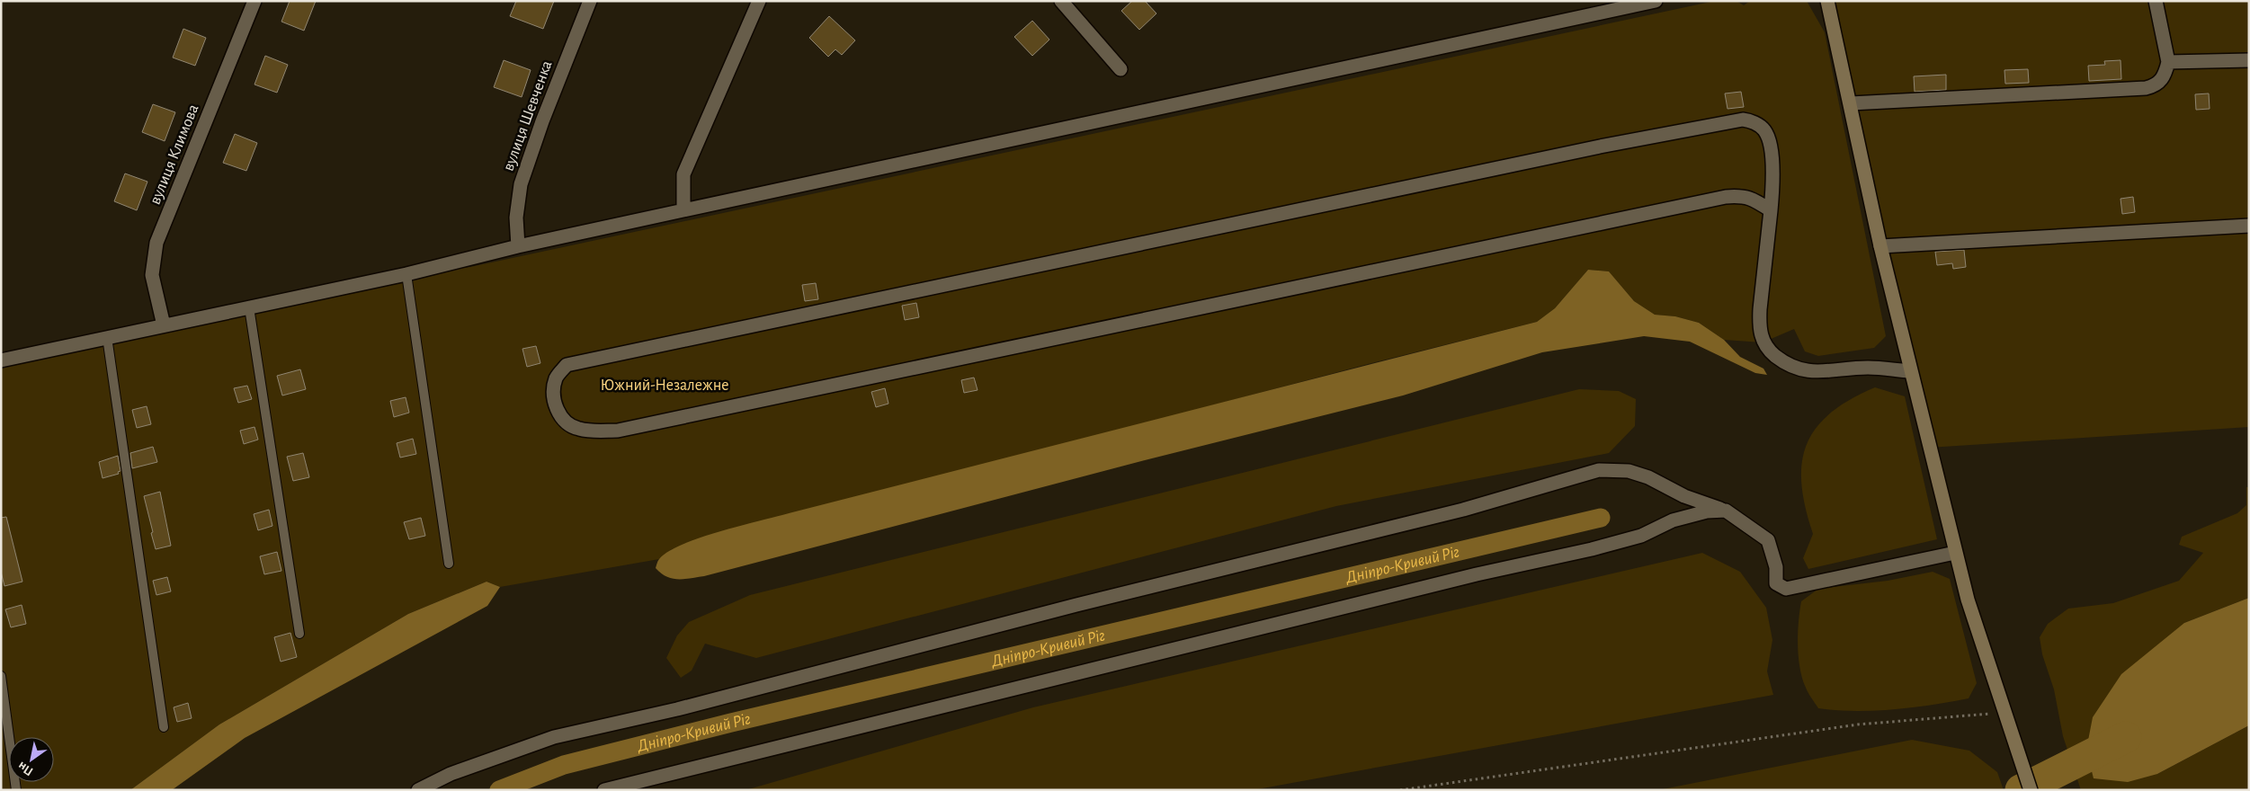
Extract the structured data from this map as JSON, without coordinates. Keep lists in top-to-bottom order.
{
  "streets": {
    "street": ["вулиця Шевченка", "вулиця Климова"]
  },
  "water": ["Дніпро-Кривий Ріг"],
  "parks": ["Южний-Незалежне"],
  "north": "bottom left"
}
